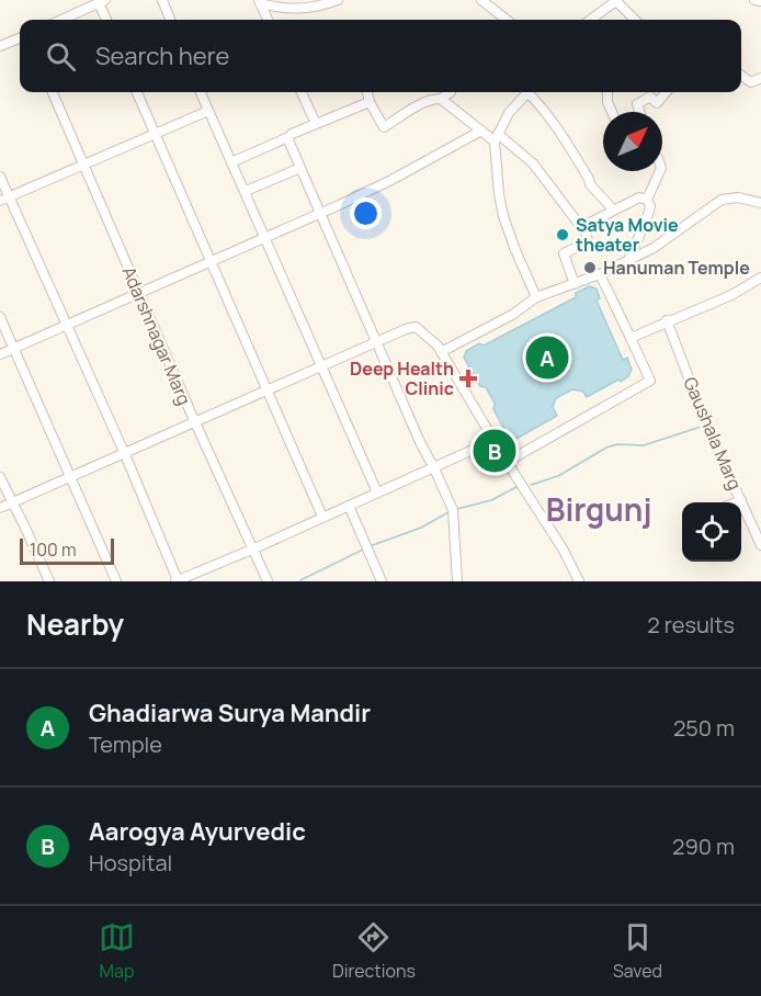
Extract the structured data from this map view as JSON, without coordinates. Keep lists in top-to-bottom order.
{
  "streets": {
    "street": ["Adarshnagar Marg", "Gaushala Marg"]
  },
  "districts": ["Birgunj"],
  "places": {
    "other": ["Satya Movie theater", "Hanuman Temple"],
    "health": ["Deep Health Clinic"]
  },
  "scale_bar": "100 m",
  "north": "top right",
  "page": {
    "search": "Search here",
    "pins": ["A", "B"],
    "scale": "100 m",
    "heading": ["Nearby", "2 results"],
    "list": [
      {
        "mark": "A",
        "name": "Ghadiarwa Surya Mandir",
        "note": "Temple",
        "value": "250 m"
      },
      {
        "mark": "B",
        "name": "Aarogya Ayurvedic",
        "note": "Hospital",
        "value": "290 m"
      }
    ],
    "nav": ["Map", "Directions", "Saved"]
  }
}
